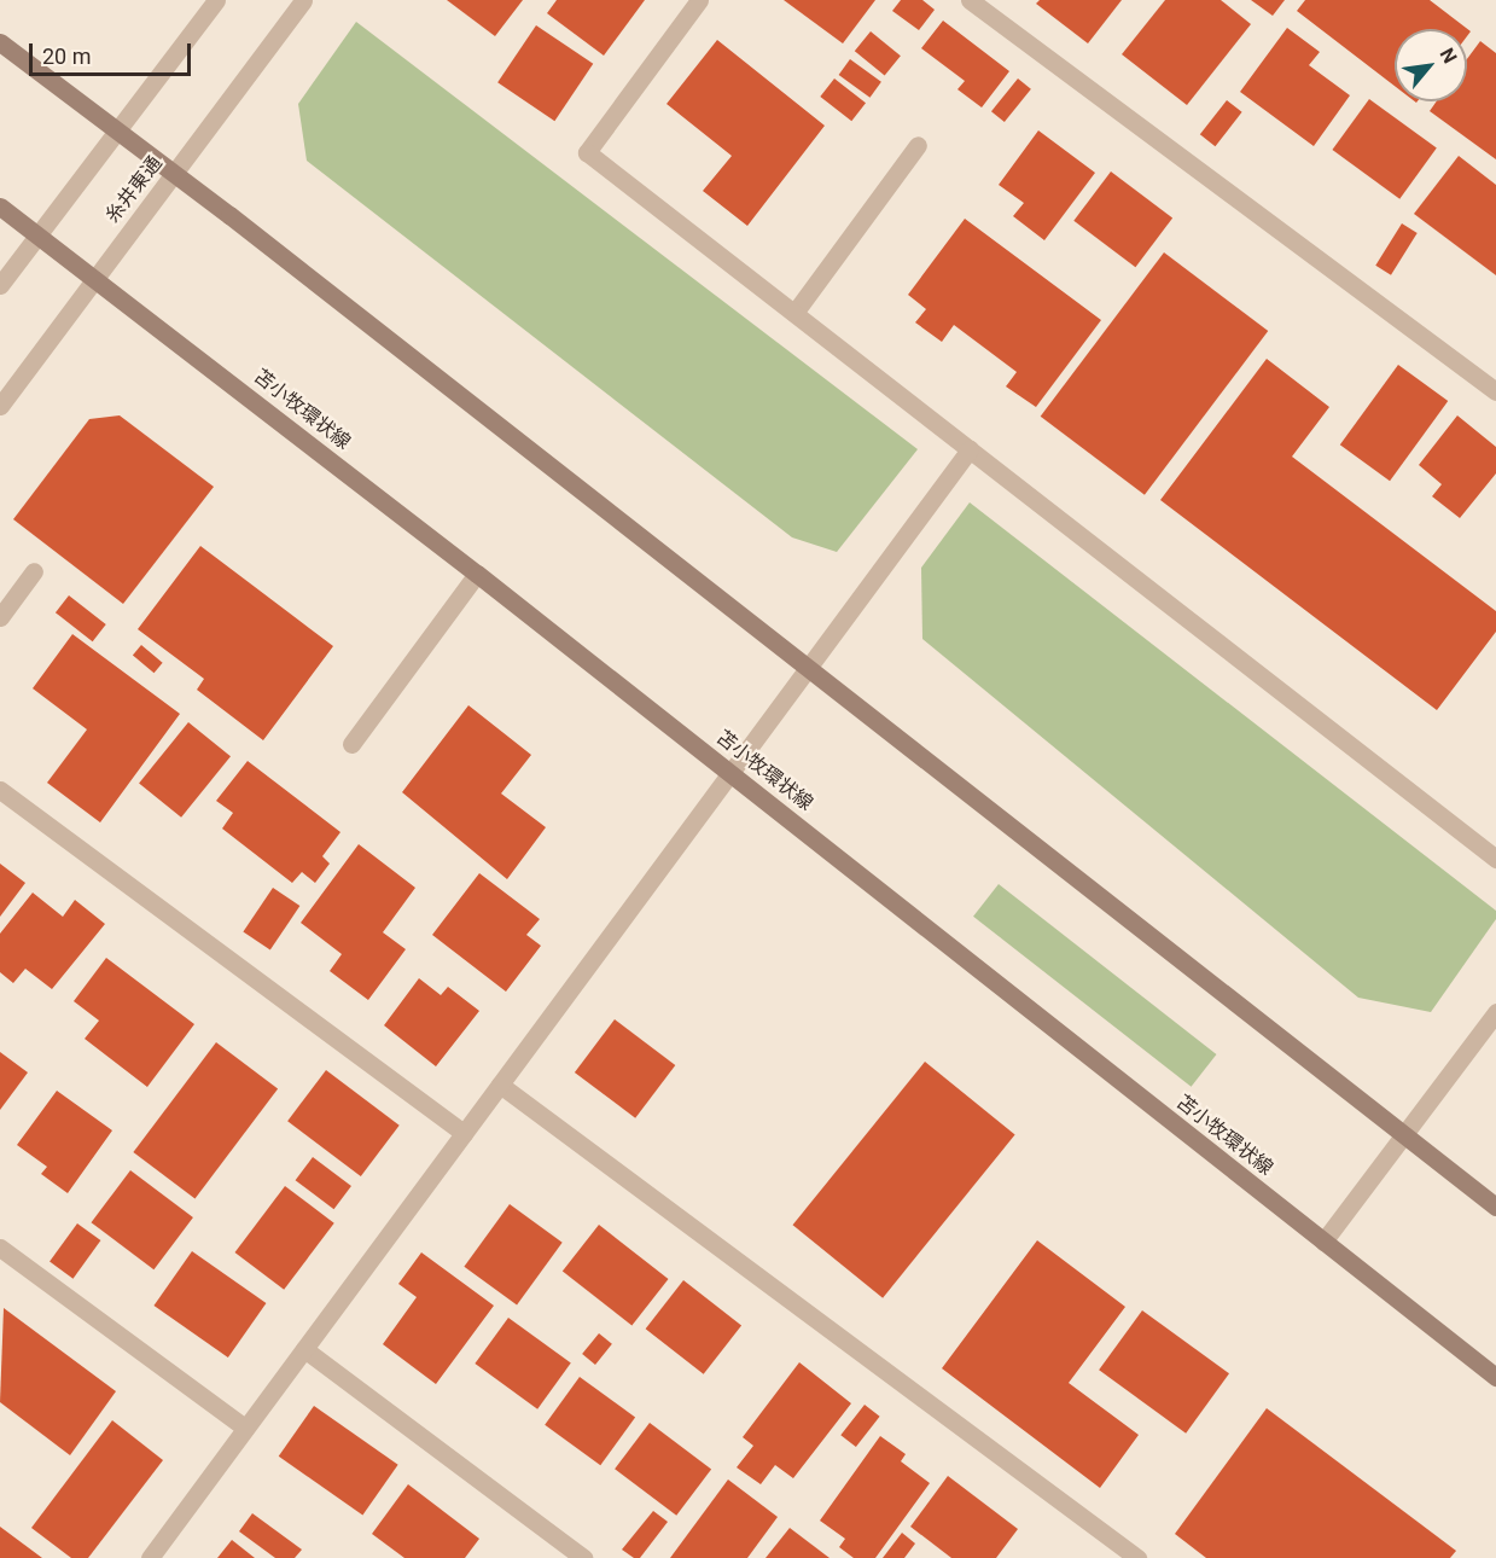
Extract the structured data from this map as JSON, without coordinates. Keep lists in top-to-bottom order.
{
  "streets": {
    "main road": ["苫小牧環状線"],
    "street": ["糸井東通"]
  },
  "crossings": [
    ["糸井東通", "苫小牧環状線"]
  ],
  "scale_bar": "20 m",
  "north": "top right"
}
